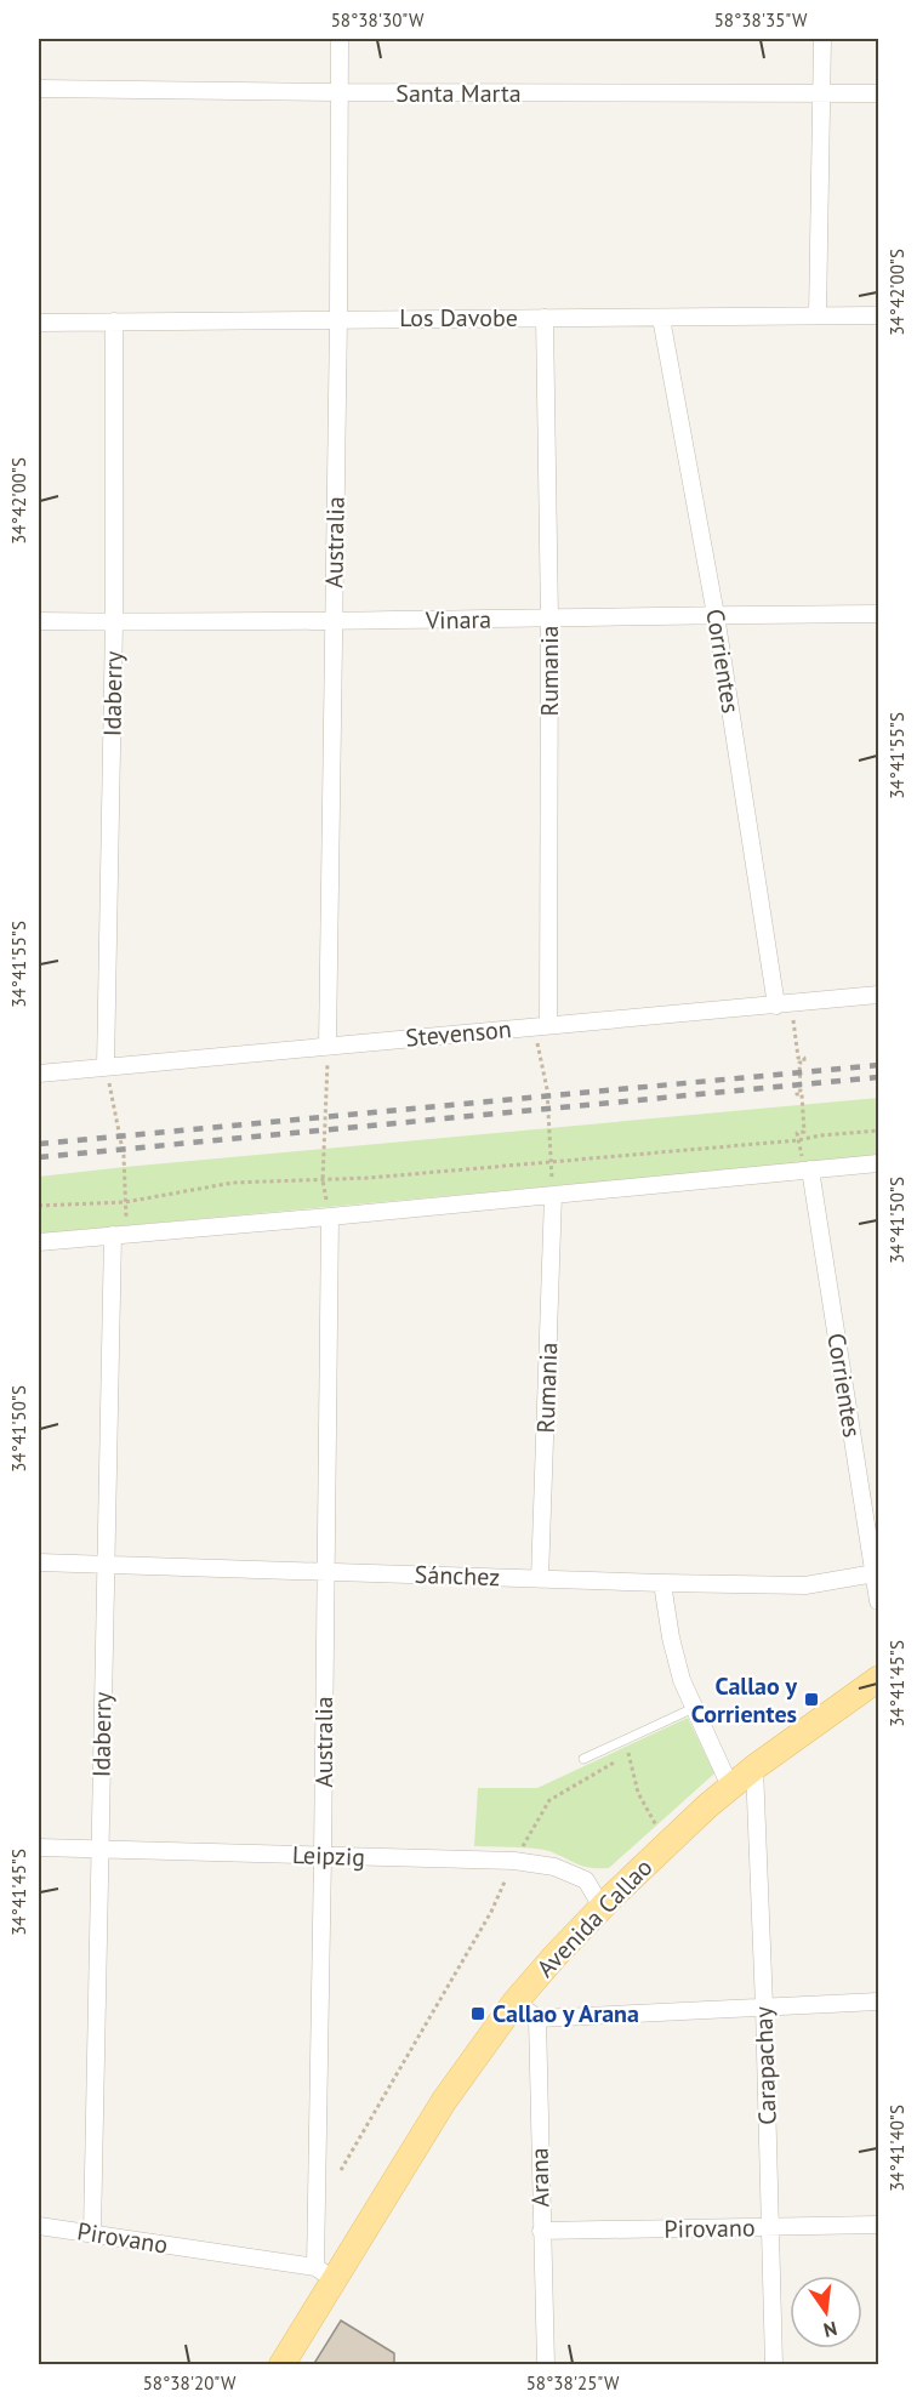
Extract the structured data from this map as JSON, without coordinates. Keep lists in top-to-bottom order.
{
  "streets": {
    "main road": ["Avenida Callao"],
    "street": [
      "Santa Marta",
      "Los Davobe",
      "Australia",
      "Vinara",
      "Corrientes",
      "Rumania",
      "Idaberry",
      "Stevenson",
      "Sánchez",
      "Leipzig",
      "Carapachay",
      "Arana",
      "Pirovano"
    ]
  },
  "crossings": [
    ["Santa Marta", "Australia"],
    ["Los Davobe", "Australia"],
    ["Los Davobe", "Corrientes"],
    ["Los Davobe", "Rumania"],
    ["Los Davobe", "Idaberry"],
    ["Australia", "Vinara"],
    ["Australia", "Stevenson"],
    ["Australia", "Sánchez"],
    ["Australia", "Leipzig"],
    ["Australia", "Avenida Callao"],
    ["Australia", "Pirovano"],
    ["Vinara", "Corrientes"],
    ["Vinara", "Rumania"],
    ["Vinara", "Idaberry"],
    ["Corrientes", "Stevenson"],
    ["Corrientes", "Sánchez"],
    ["Rumania", "Stevenson"],
    ["Rumania", "Sánchez"],
    ["Idaberry", "Stevenson"],
    ["Idaberry", "Sánchez"],
    ["Idaberry", "Leipzig"],
    ["Idaberry", "Pirovano"],
    ["Leipzig", "Avenida Callao"],
    ["Avenida Callao", "Carapachay"],
    ["Avenida Callao", "Pirovano"],
    ["Carapachay", "Pirovano"],
    ["Arana", "Pirovano"]
  ],
  "places": {
    "transit": ["Callao y Corrientes", "Callao y Arana"]
  },
  "north": "bottom",
  "coordinates": [
    "58°38'30\"W",
    "58°38'35\"W",
    "34°42'00\"S",
    "34°41'55\"S",
    "34°41'50\"S",
    "34°41'45\"S",
    "34°41'40\"S",
    "58°38'20\"W",
    "58°38'25\"W"
  ]
}
